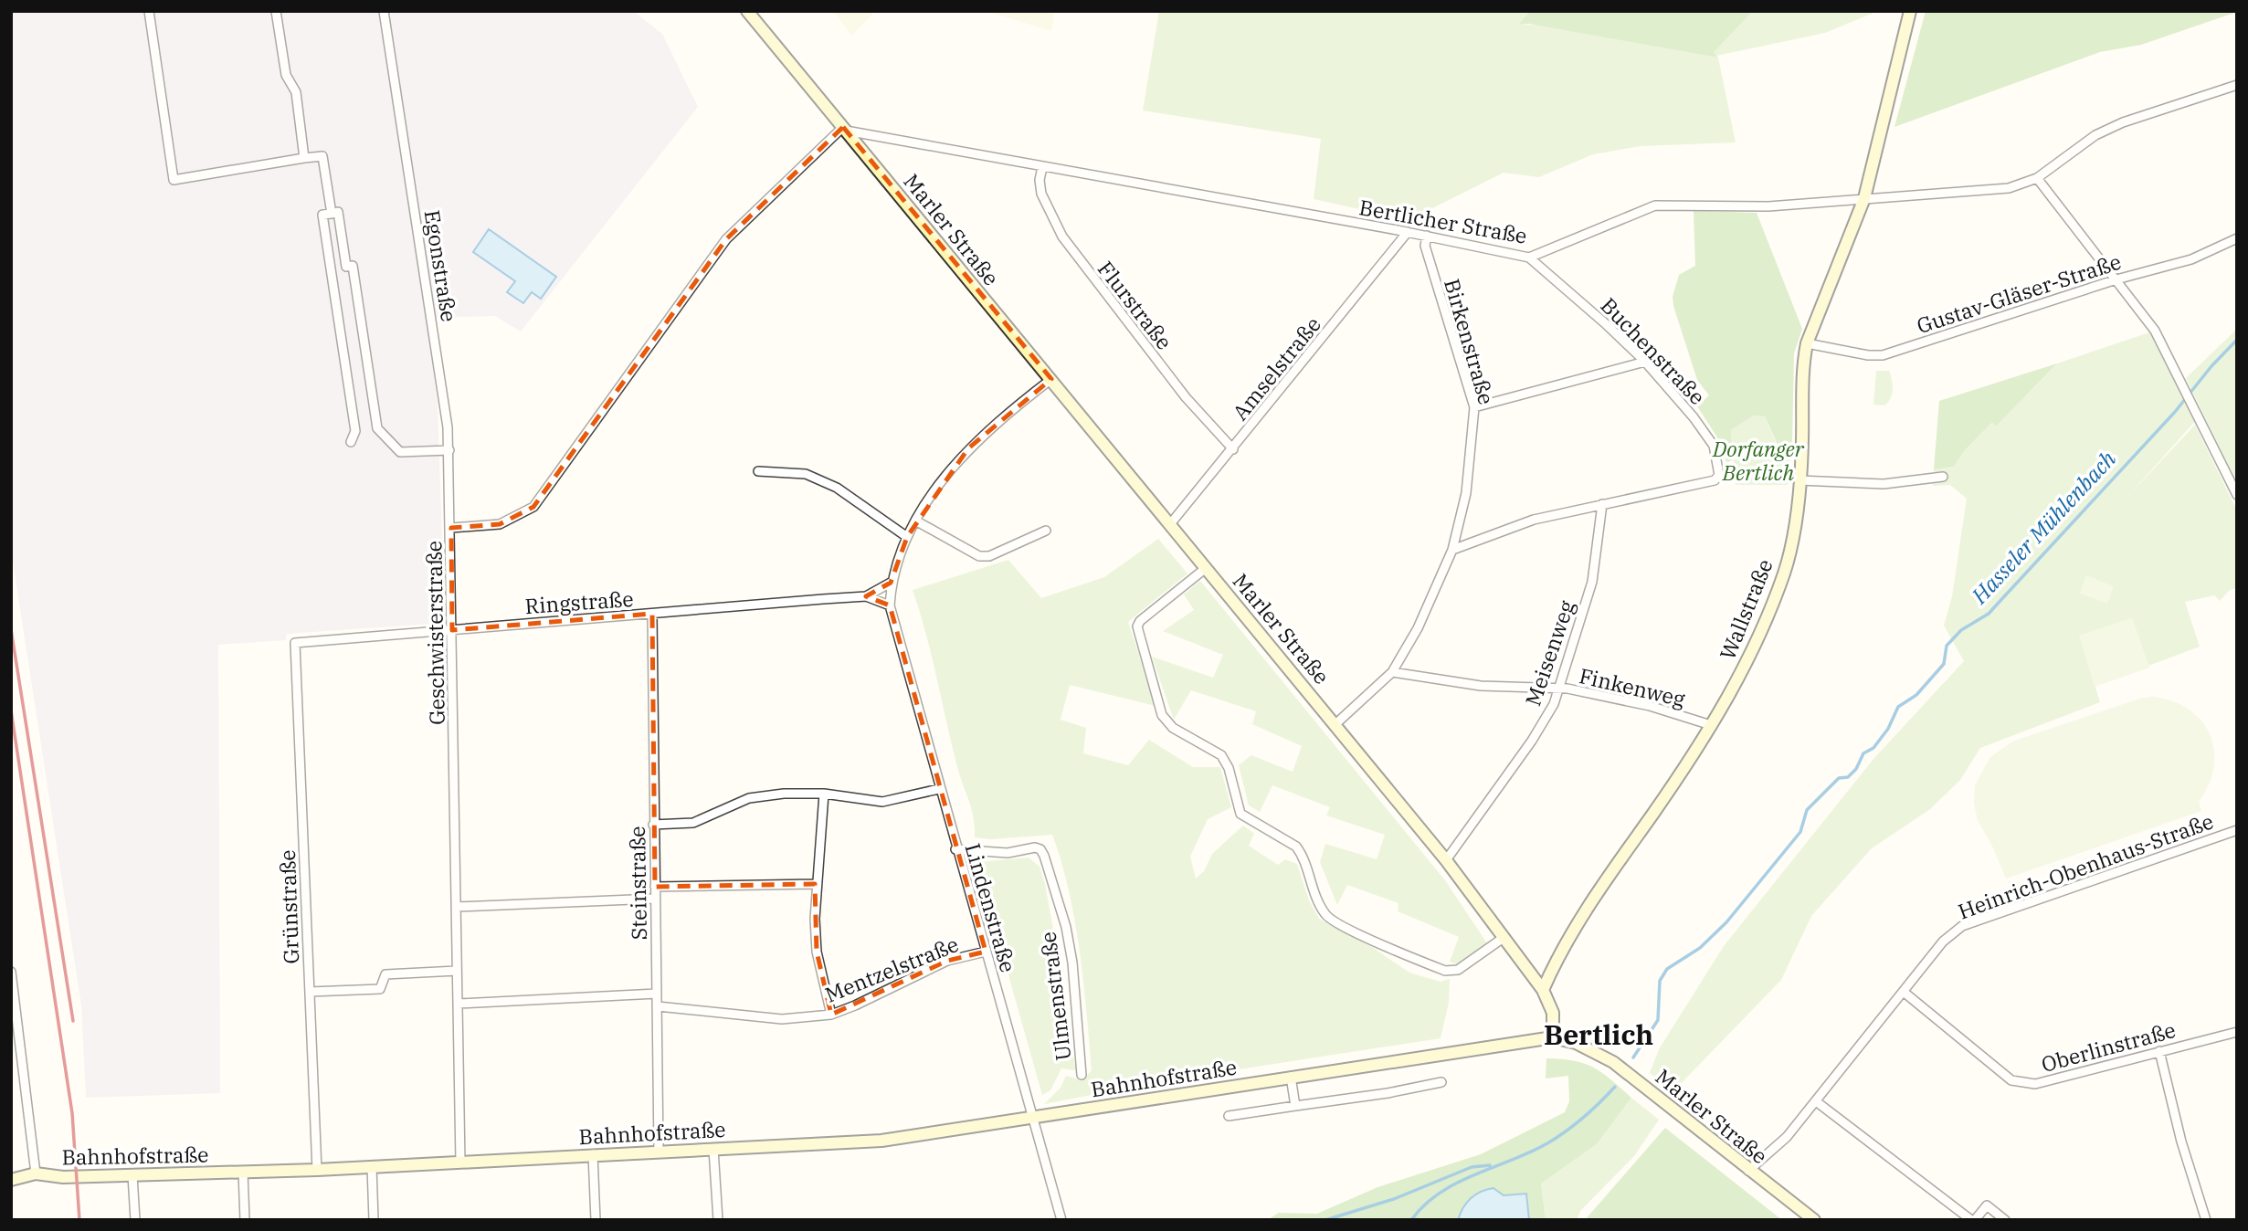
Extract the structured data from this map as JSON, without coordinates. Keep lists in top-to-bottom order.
{
  "streets": {
    "street": [
      "Bertlicher Straße",
      "Marler Straße",
      "Egonstraße",
      "Gustav-Gläser-Straße",
      "Flurstraße",
      "Birkenstraße",
      "Buchenstraße",
      "Amselstraße",
      "Ringstraße",
      "Wallstraße",
      "Geschwisterstraße",
      "Meisenweg",
      "Finkenweg",
      "Heinrich-Obenhaus-Straße",
      "Steinstraße",
      "Grünstraße",
      "Lindenstraße",
      "Mentzelstraße",
      "Ulmenstraße",
      "Oberlinstraße",
      "Bahnhofstraße"
    ]
  },
  "crossings": [
    ["Bertlicher Straße", "Marler Straße"],
    ["Bertlicher Straße", "Flurstraße"],
    ["Bertlicher Straße", "Birkenstraße"],
    ["Bertlicher Straße", "Buchenstraße"],
    ["Bertlicher Straße", "Amselstraße"],
    ["Bertlicher Straße", "Wallstraße"],
    ["Bertlicher Straße", "Geschwisterstraße"],
    ["Marler Straße", "Birkenstraße"],
    ["Marler Straße", "Amselstraße"],
    ["Marler Straße", "Wallstraße"],
    ["Marler Straße", "Geschwisterstraße"],
    ["Marler Straße", "Meisenweg"],
    ["Marler Straße", "Heinrich-Obenhaus-Straße"],
    ["Marler Straße", "Lindenstraße"],
    ["Marler Straße", "Bahnhofstraße"],
    ["Egonstraße", "Geschwisterstraße"],
    ["Gustav-Gläser-Straße", "Wallstraße"],
    ["Flurstraße", "Amselstraße"],
    ["Birkenstraße", "Finkenweg"],
    ["Buchenstraße", "Meisenweg"],
    ["Ringstraße", "Geschwisterstraße"],
    ["Ringstraße", "Steinstraße"],
    ["Ringstraße", "Grünstraße"],
    ["Ringstraße", "Lindenstraße"],
    ["Wallstraße", "Finkenweg"],
    ["Geschwisterstraße", "Bahnhofstraße"],
    ["Meisenweg", "Finkenweg"],
    ["Heinrich-Obenhaus-Straße", "Oberlinstraße"],
    ["Steinstraße", "Mentzelstraße"],
    ["Steinstraße", "Bahnhofstraße"],
    ["Grünstraße", "Bahnhofstraße"],
    ["Lindenstraße", "Mentzelstraße"],
    ["Lindenstraße", "Ulmenstraße"],
    ["Lindenstraße", "Bahnhofstraße"]
  ],
  "districts": ["Bertlich"],
  "water": ["Hasseler Mühlenbach"],
  "parks": ["Dorfanger Bertlich"]
}
